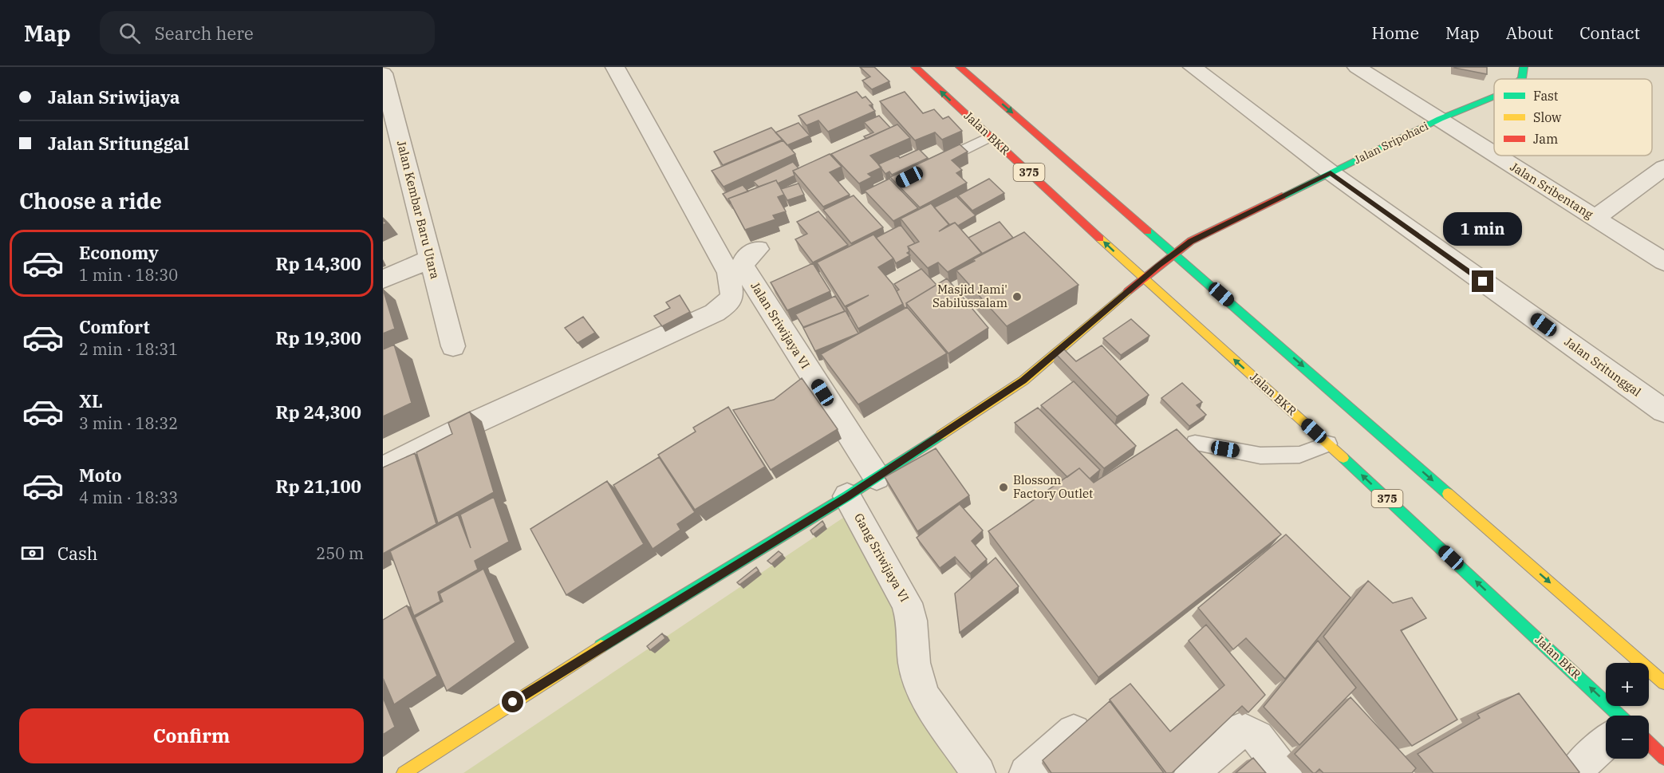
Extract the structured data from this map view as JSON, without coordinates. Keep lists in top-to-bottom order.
{
  "streets": {
    "main road": ["Jalan BKR", "Jalan Sripohaci", "375"],
    "street": [
      "Jalan Sribentang",
      "Jalan Kembar Baru Utara",
      "Jalan Sriwijaya VI",
      "Jalan Sritunggal",
      "Gang Sriwijaya VI"
    ]
  },
  "crossings": [
    ["Jalan BKR", "Jalan Sripohaci"],
    ["Jalan Sripohaci", "375"],
    ["Jalan Sripohaci", "Jalan Sribentang"],
    ["Jalan Sripohaci", "Jalan Sriwijaya VI"],
    ["Jalan Sripohaci", "Jalan Sritunggal"],
    ["Jalan Sripohaci", "Gang Sriwijaya VI"]
  ],
  "places": ["Masjid Jami' Sabilussalam", "Blossom Factory Outlet"],
  "legend": ["Fast", "Slow", "Jam"],
  "page": {
    "header": "Map",
    "search": "Search here",
    "nav": [
      "Home",
      "Map",
      "About",
      "Contact"
    ],
    "banner": ["Jalan Sriwijaya", "Jalan Sritunggal"],
    "heading": "Choose a ride",
    "bubble": "1 min",
    "list": [
      {
        "name": "Economy",
        "note": "1 min · 18:30",
        "value": "Rp 14,300"
      },
      {
        "name": "Comfort",
        "note": "2 min · 18:31",
        "value": "Rp 19,300"
      },
      {
        "name": "XL",
        "note": "3 min · 18:32",
        "value": "Rp 24,300"
      },
      {
        "name": "Moto",
        "note": "4 min · 18:33",
        "value": "Rp 21,100"
      }
    ],
    "pay": ["Cash", "250 m"],
    "map_buttons": ["+", "−"],
    "buttons": "Confirm"
  }
}
